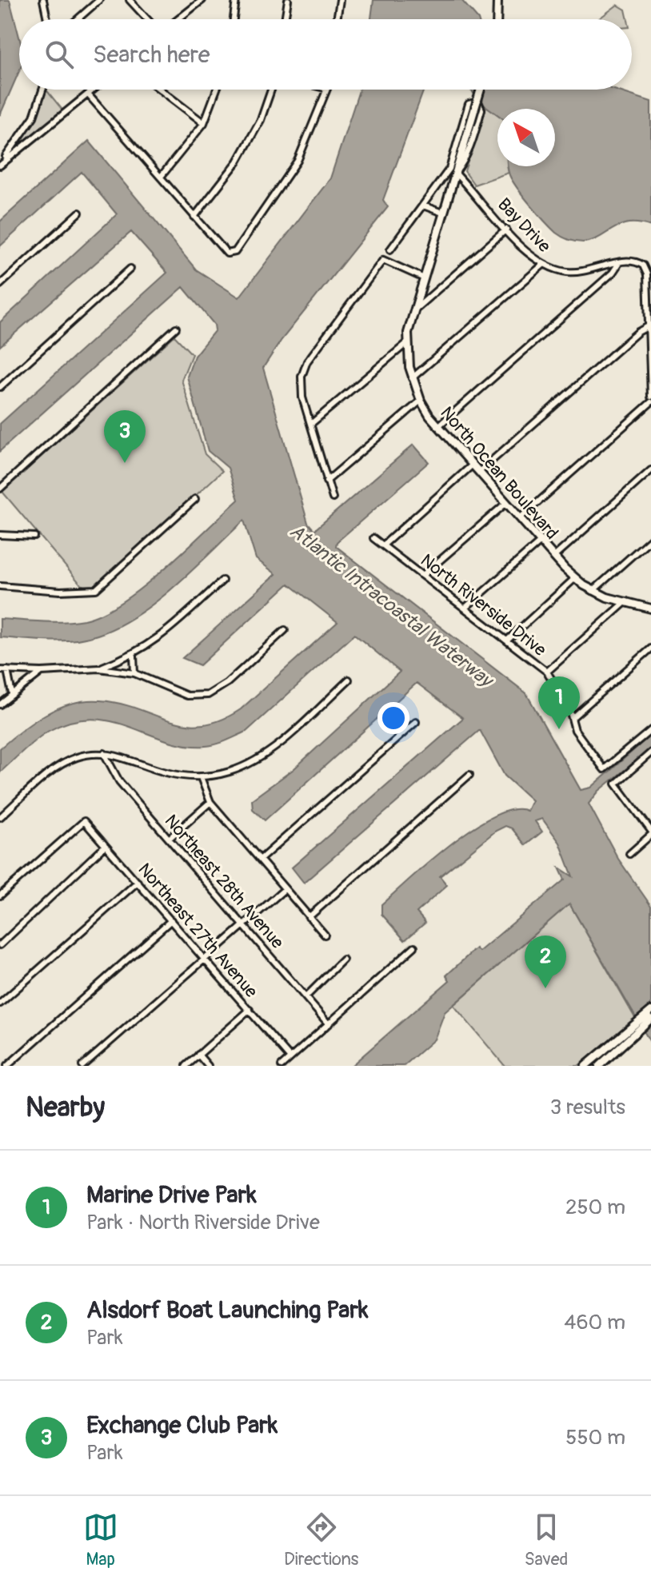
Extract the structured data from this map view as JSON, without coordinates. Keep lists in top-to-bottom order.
{
  "streets": {
    "main road": ["North Ocean Boulevard"],
    "street": [
      "Bay Drive",
      "North Riverside Drive",
      "Northeast 28th Avenue",
      "Northeast 27th Avenue"
    ]
  },
  "crossings": [
    ["Bay Drive", "North Ocean Boulevard"]
  ],
  "water": ["Atlantic Intracoastal Waterway"],
  "north": "top left",
  "page": {
    "search": "Search here",
    "pins": ["3", "1", "2"],
    "heading": ["Nearby", "3 results"],
    "list": [
      {
        "mark": "1",
        "name": "Marine Drive Park",
        "note": "Park · North Riverside Drive",
        "value": "250 m"
      },
      {
        "mark": "2",
        "name": "Alsdorf Boat Launching Park",
        "note": "Park",
        "value": "460 m"
      },
      {
        "mark": "3",
        "name": "Exchange Club Park",
        "note": "Park",
        "value": "550 m"
      }
    ],
    "nav": ["Map", "Directions", "Saved"]
  }
}
